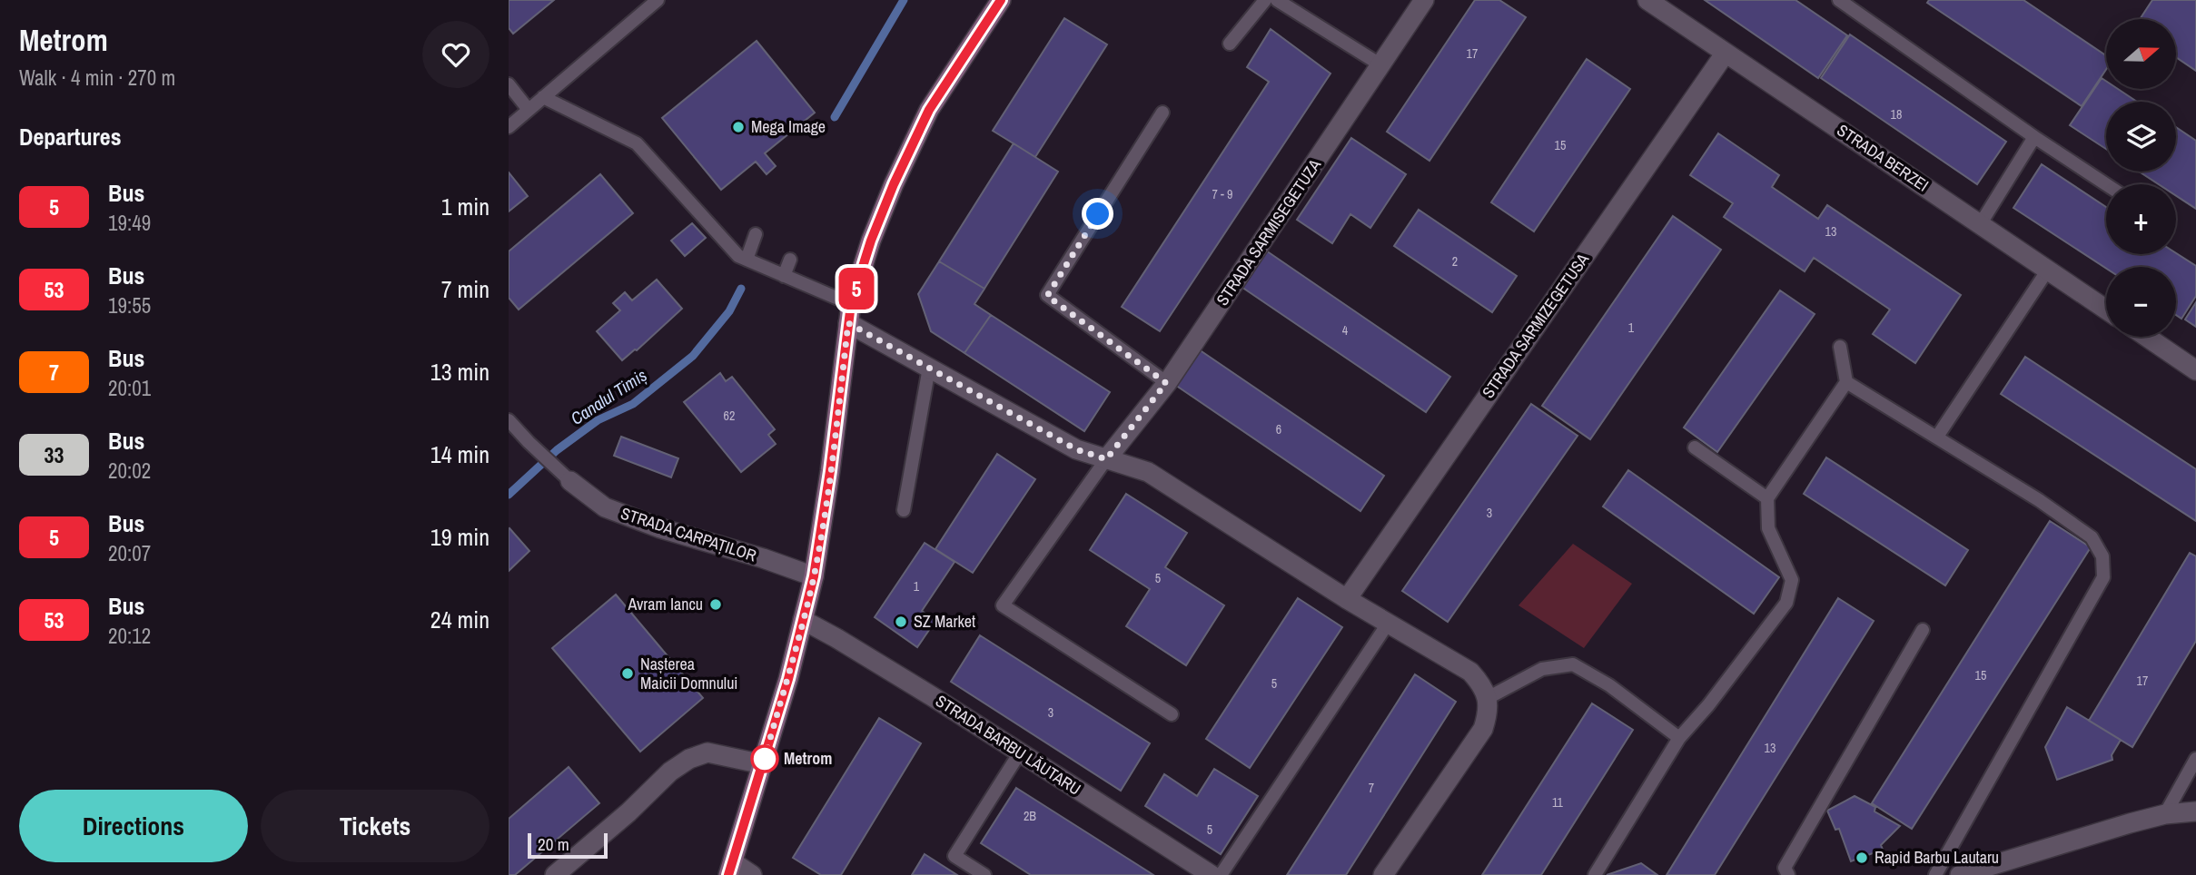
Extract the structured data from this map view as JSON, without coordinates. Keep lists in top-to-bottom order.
{
  "streets": {
    "street": [
      "STRADA BERZEI",
      "STRADA SARMISEGETUZA",
      "STRADA SARMIZEGETUSA",
      "STRADA CARPAȚILOR",
      "STRADA BARBU LĂUTARU"
    ]
  },
  "crossings": [
    ["STRADA BERZEI", "STRADA SARMIZEGETUSA"]
  ],
  "water": ["Canalul Timiș"],
  "places": [
    "Mega Image",
    "Avram Iancu",
    "SZ Market",
    "Nașterea Maicii Domnului",
    "Metrom",
    "Rapid Barbu Lautaru"
  ],
  "lines": ["bus line 5"],
  "house_numbers": [
    "17",
    "18",
    "15",
    "7 - 9",
    "13",
    "2",
    "1",
    "4",
    "62",
    "6",
    "3",
    "5",
    "1",
    "15",
    "17",
    "5",
    "3",
    "13",
    "7",
    "11",
    "2B",
    "5"
  ],
  "scale_bar": "20 m",
  "north": "right",
  "page": {
    "heading": [
      ["Metrom", "Walk · 4 min · 270 m"],
      "Departures"
    ],
    "on_map": "5",
    "map_buttons": ["+", "−"],
    "list": [
      {
        "mark": "5",
        "name": "Bus",
        "note": "19:49",
        "value": "1 min"
      },
      {
        "mark": "53",
        "name": "Bus",
        "note": "19:55",
        "value": "7 min"
      },
      {
        "mark": "7",
        "name": "Bus",
        "note": "20:01",
        "value": "13 min"
      },
      {
        "mark": "33",
        "name": "Bus",
        "note": "20:02",
        "value": "14 min"
      },
      {
        "mark": "5",
        "name": "Bus",
        "note": "20:07",
        "value": "19 min"
      },
      {
        "mark": "53",
        "name": "Bus",
        "note": "20:12",
        "value": "24 min"
      }
    ],
    "buttons": ["Directions", "Tickets"],
    "scale": "20 m"
  }
}
